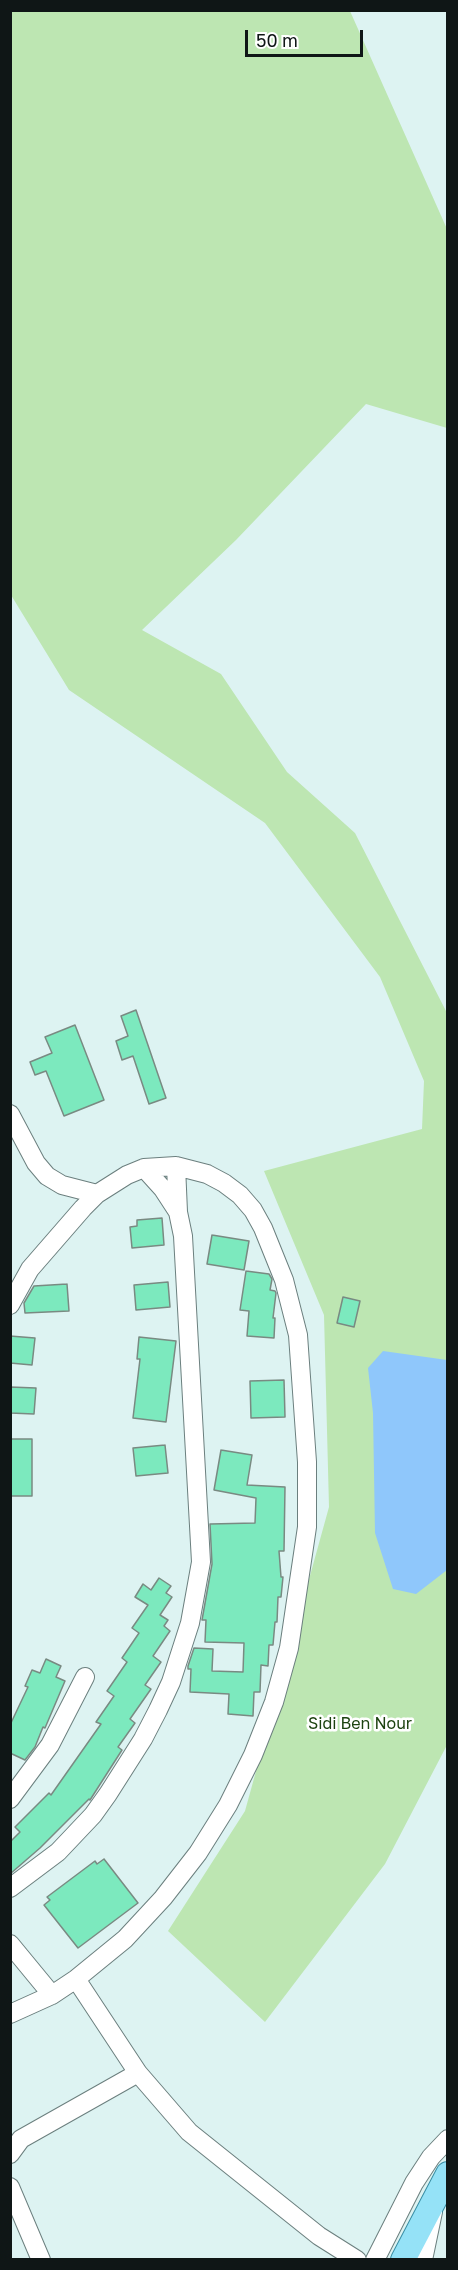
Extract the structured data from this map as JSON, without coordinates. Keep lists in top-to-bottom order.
{
  "parks": ["Sidi Ben Nour"],
  "scale_bar": "50 m"
}
